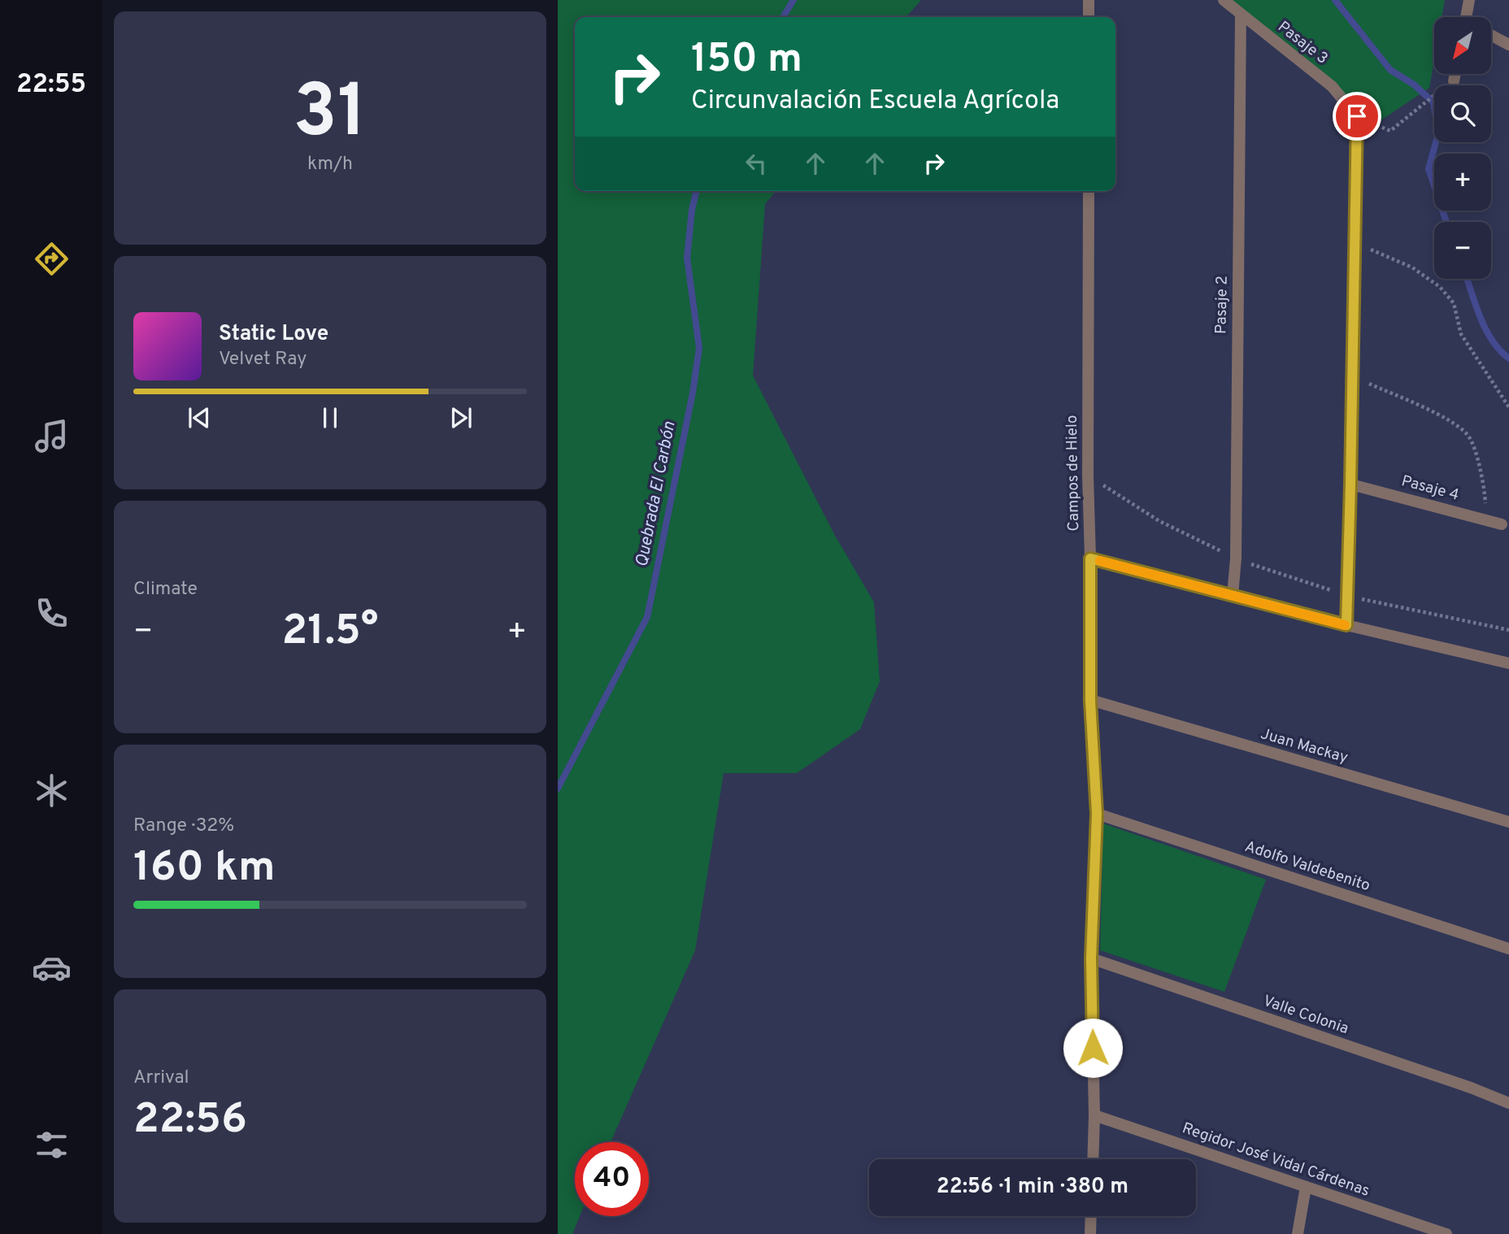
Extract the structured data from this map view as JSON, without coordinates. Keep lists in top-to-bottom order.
{
  "streets": {
    "street": [
      "Pasaje 3",
      "Pasaje 2",
      "Campos de Hielo",
      "Pasaje 4",
      "Juan Mackay",
      "Adolfo Valdebenito",
      "Valle Colonia",
      "Regidor José Vidal Cárdenas"
    ]
  },
  "crossings": [
    ["Pasaje 3", "Pasaje 2"],
    ["Campos de Hielo", "Juan Mackay"],
    ["Campos de Hielo", "Adolfo Valdebenito"],
    ["Campos de Hielo", "Valle Colonia"],
    ["Campos de Hielo", "Regidor José Vidal Cárdenas"]
  ],
  "water": ["Quebrada El Carbón"],
  "north": "bottom left",
  "page": {
    "tabs": "22:55",
    "tile": [
      ["31", "km/h"],
      "Climate",
      ["Range · 32%", "160 km"],
      ["Arrival", "22:56"]
    ],
    "map_buttons": ["+", "−"],
    "turn": ["150 m", "Circunvalación Escuela Agrícola"],
    "song": ["Static Love", "Velvet Ray"],
    "heat": ["−", "21.5°", "+"],
    "limit": "40",
    "trip": "22:56 · 1 min · 380 m"
  }
}
